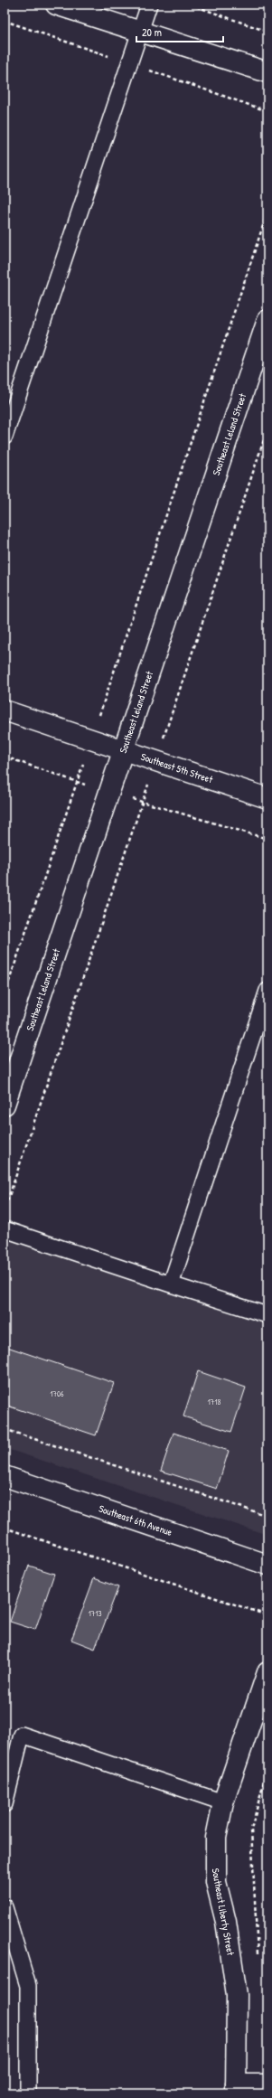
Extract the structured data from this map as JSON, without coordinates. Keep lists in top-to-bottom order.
{
  "streets": {
    "street": [
      "Southeast Leland Street",
      "Southeast 5th Street",
      "Southeast 6th Avenue",
      "Southeast Liberty Street"
    ]
  },
  "crossings": [
    ["Southeast Leland Street", "Southeast 5th Street"]
  ],
  "house_numbers": ["1706", "1718", "1713"],
  "scale_bar": "20 m"
}
